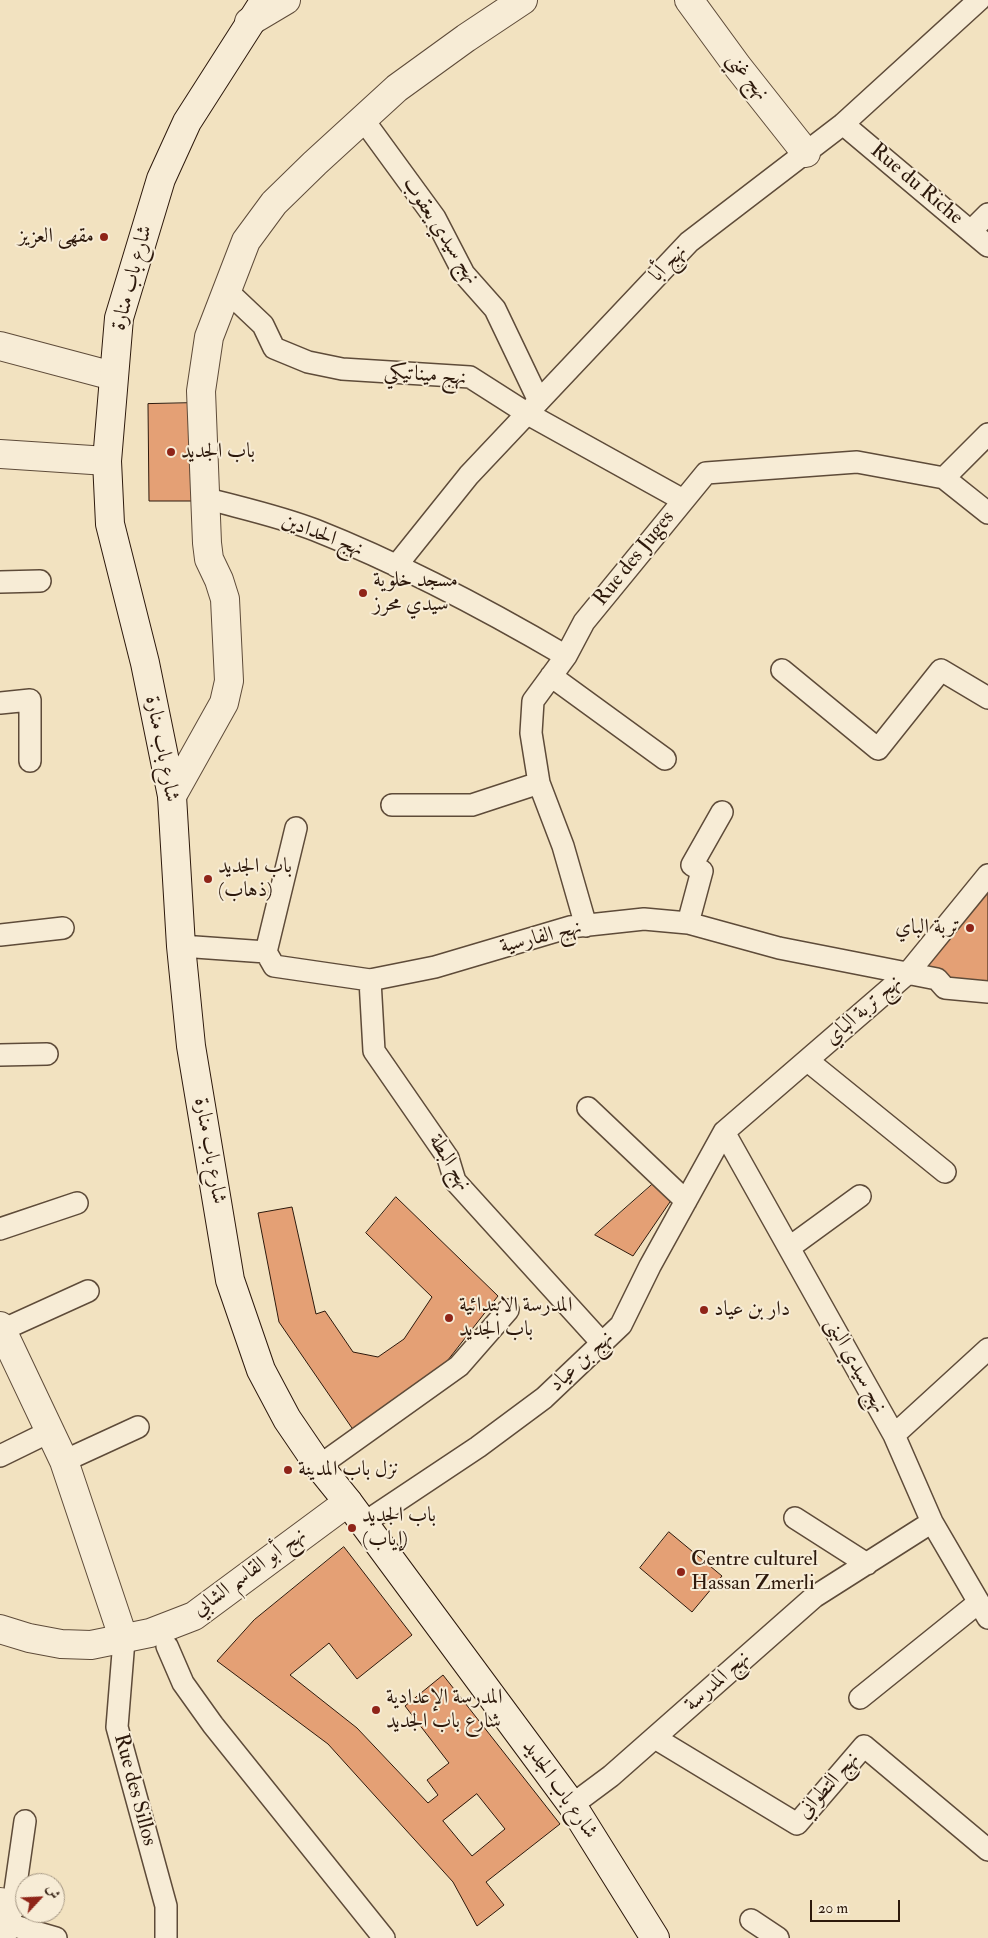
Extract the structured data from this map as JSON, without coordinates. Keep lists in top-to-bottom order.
{
  "streets": {
    "street": [
      "نهج غني",
      "Rue du Riche",
      "نهج سيدي يعقوب",
      "نهج أبا",
      "شارع باب منارة",
      "نهج ميناتيكي",
      "نهج الحدادين",
      "Rue des Juges",
      "نهج الفارسية",
      "نهج تربة الباي",
      "نهج البطة",
      "نهج بن عياد",
      "نهج سيدي البنى",
      "نهج أبو القاسم الشابي",
      "نهج المدرسة",
      "نهج التطواني",
      "Rue des Sillos",
      "شارع باب الجديد"
    ]
  },
  "crossings": [
    ["نهج غني", "نهج أبا"],
    ["Rue du Riche", "نهج أبا"],
    ["نهج سيدي يعقوب", "نهج أبا"],
    ["نهج سيدي يعقوب", "نهج ميناتيكي"],
    ["نهج أبا", "نهج ميناتيكي"],
    ["نهج أبا", "نهج الحدادين"],
    ["شارع باب منارة", "نهج بن عياد"],
    ["شارع باب منارة", "نهج أبو القاسم الشابي"],
    ["شارع باب منارة", "شارع باب الجديد"],
    ["نهج ميناتيكي", "Rue des Juges"],
    ["نهج الحدادين", "Rue des Juges"],
    ["Rue des Juges", "نهج الفارسية"],
    ["نهج الفارسية", "نهج تربة الباي"],
    ["نهج الفارسية", "نهج البطة"],
    ["نهج تربة الباي", "نهج بن عياد"],
    ["نهج تربة الباي", "نهج سيدي البنى"],
    ["نهج البطة", "نهج بن عياد"],
    ["نهج بن عياد", "نهج سيدي البنى"],
    ["نهج بن عياد", "نهج أبو القاسم الشابي"],
    ["نهج بن عياد", "شارع باب الجديد"],
    ["نهج سيدي البنى", "نهج المدرسة"],
    ["نهج أبو القاسم الشابي", "Rue des Sillos"],
    ["نهج أبو القاسم الشابي", "شارع باب الجديد"],
    ["نهج المدرسة", "نهج التطواني"],
    ["نهج المدرسة", "شارع باب الجديد"]
  ],
  "places": [
    "مقهى العزيز",
    "باب الجديد",
    "مسجد خلوية سيدي محرز",
    "باب الجديد (ذهاب)",
    "تربة الباي",
    "دار بن عياد",
    "المدرسة الابتدائية باب الجديد",
    "نزل باب المدينة",
    "باب الجديد (إياب)",
    "Centre culturel Hassan Zmerli",
    "المدرسة الإعدادية شارع باب الجديد"
  ],
  "scale_bar": "20 m",
  "north": "top right"
}
